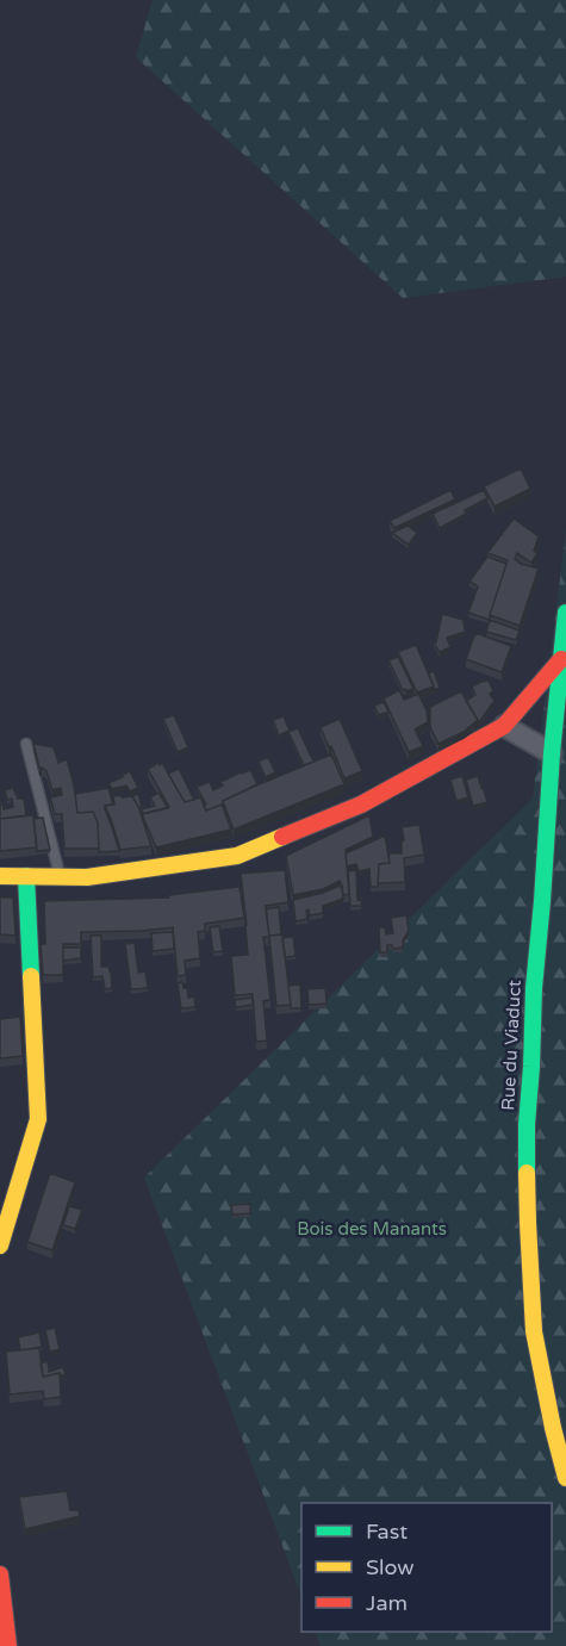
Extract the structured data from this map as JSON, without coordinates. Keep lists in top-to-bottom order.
{
  "streets": {
    "street": ["Rue du Viaduct"]
  },
  "parks": ["Bois des Manants"],
  "legend": ["Fast", "Slow", "Jam"]
}
